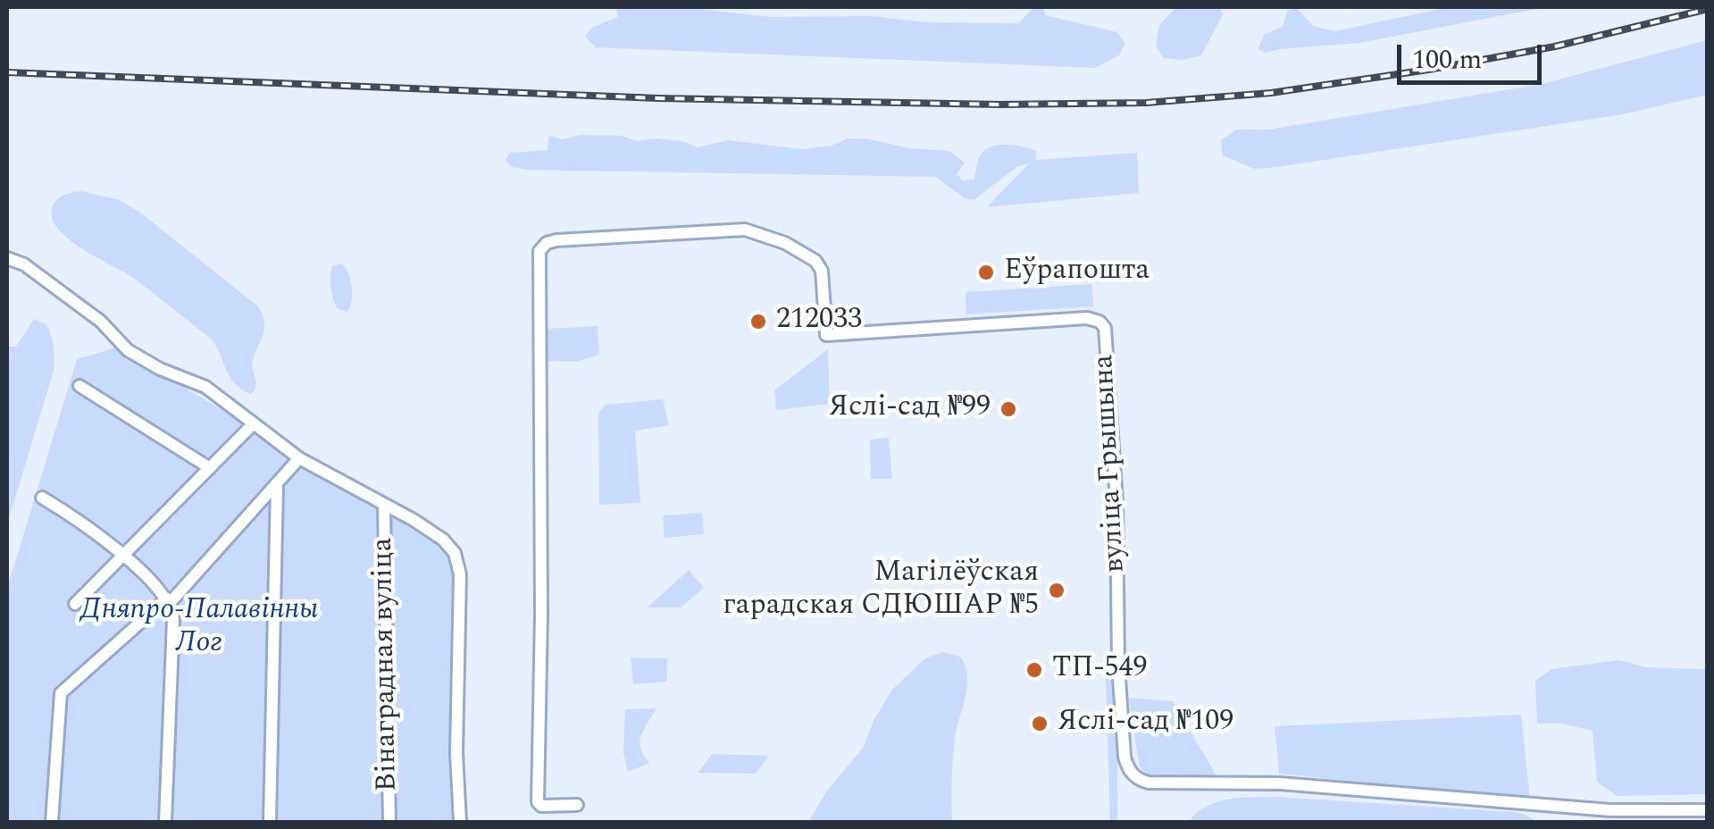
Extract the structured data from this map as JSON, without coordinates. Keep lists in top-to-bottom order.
{
  "streets": {
    "street": ["вуліца Грышына", "Вінаградная вуліца"]
  },
  "parks": ["Дняпро-Палавінны Лог"],
  "places": [
    "Еўрапошта",
    "212033",
    "Яслі-сад №99",
    "Магілёўская гарадская СДЮШАР №5",
    "ТП-549",
    "Яслі-сад №109"
  ],
  "scale_bar": "100 m"
}
